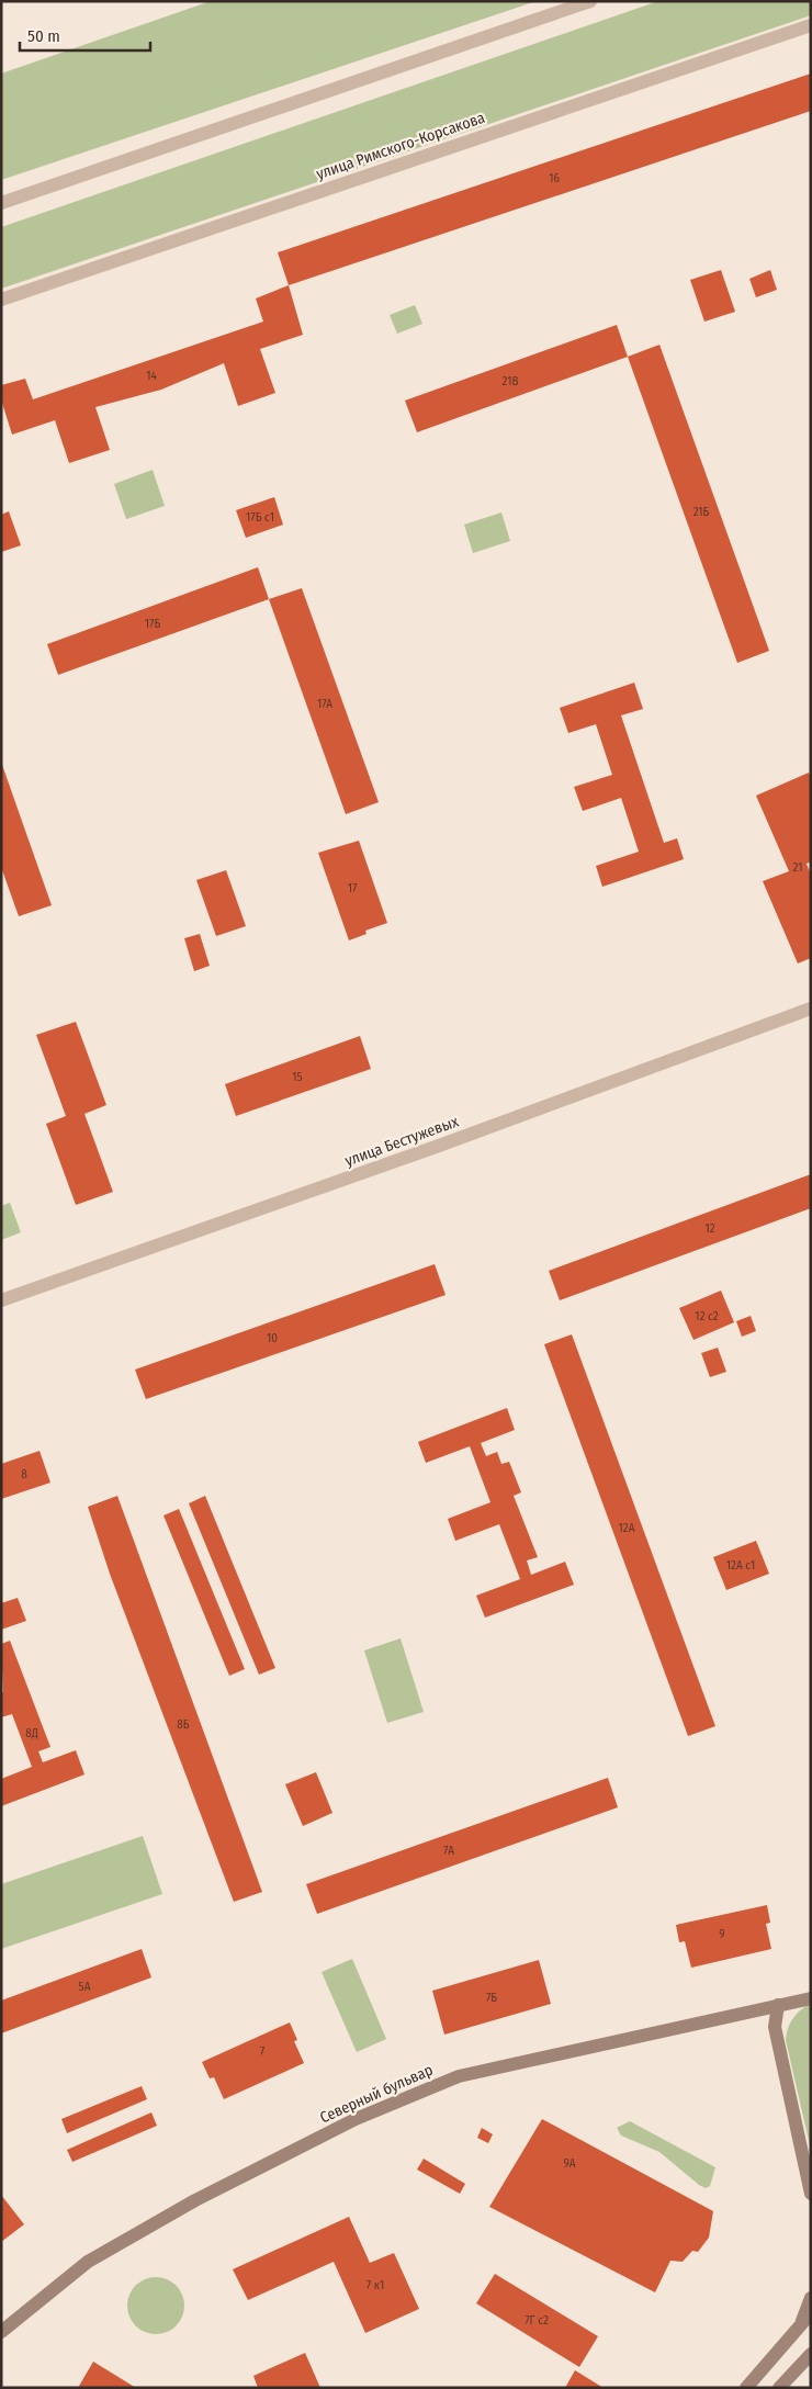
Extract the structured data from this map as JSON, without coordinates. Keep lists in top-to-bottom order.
{
  "streets": {
    "main road": ["Северный бульвар"],
    "street": ["улица Римского-Корсакова", "улица Бестужевых"]
  },
  "house_numbers": [
    "16",
    "14",
    "21В",
    "21Б",
    "17Б с1",
    "17Б",
    "17А",
    "21",
    "17",
    "15",
    "12",
    "12 с2",
    "10",
    "8",
    "12А",
    "12А с1",
    "8Б",
    "8Д",
    "7А",
    "9",
    "5А",
    "7Б",
    "7",
    "9А",
    "7 к1",
    "7Г с2"
  ],
  "scale_bar": "50 m"
}
